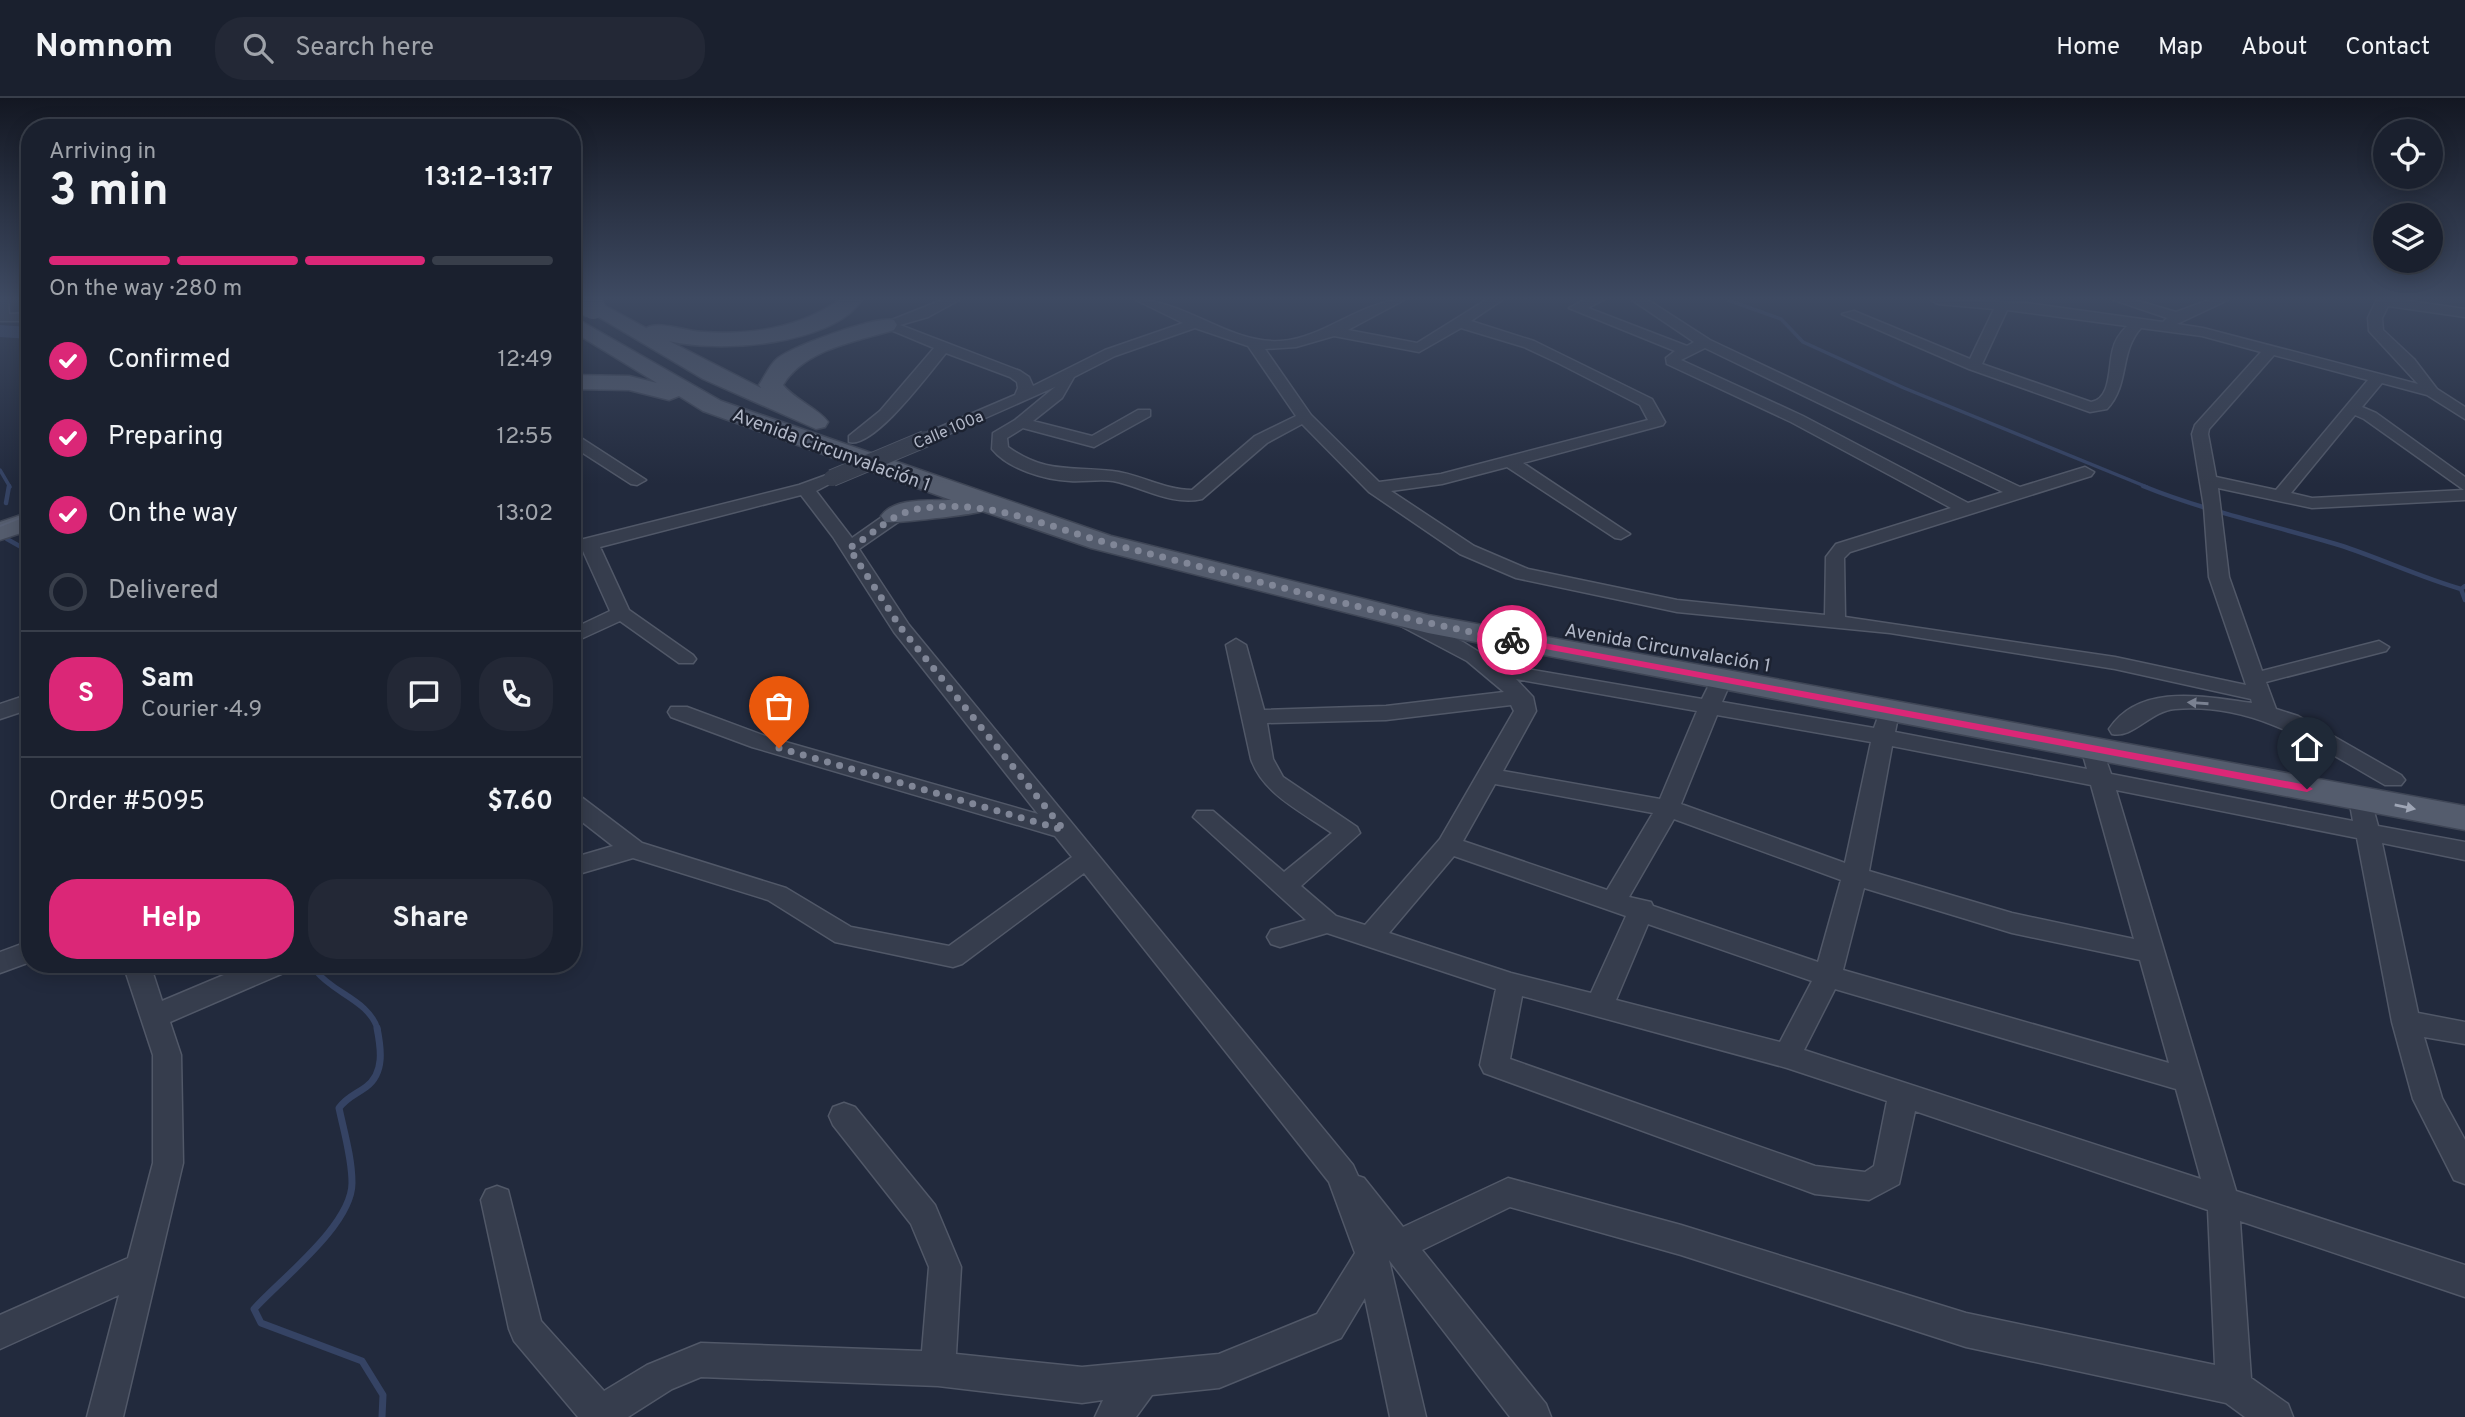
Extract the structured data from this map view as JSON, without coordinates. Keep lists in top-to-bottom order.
{
  "streets": {
    "main road": ["Avenida Circunvalación 1"],
    "street": ["Calle 100a"]
  },
  "page": {
    "header": "Nomnom",
    "search": "Search here",
    "nav": [
      "Home",
      "Map",
      "About",
      "Contact"
    ],
    "heading": ["3 min", "Arriving in", "13:12–13:17"],
    "panel": [
      "Sam",
      "Courier · 4.9",
      "Order #5095",
      "$7.60"
    ],
    "bar": "On the way · 280 m",
    "list": [
      ["Confirmed", "12:49"],
      ["Preparing", "12:55"],
      ["On the way", "13:02"],
      "Delivered"
    ],
    "round": "S",
    "buttons": ["Help", "Share"]
  }
}
